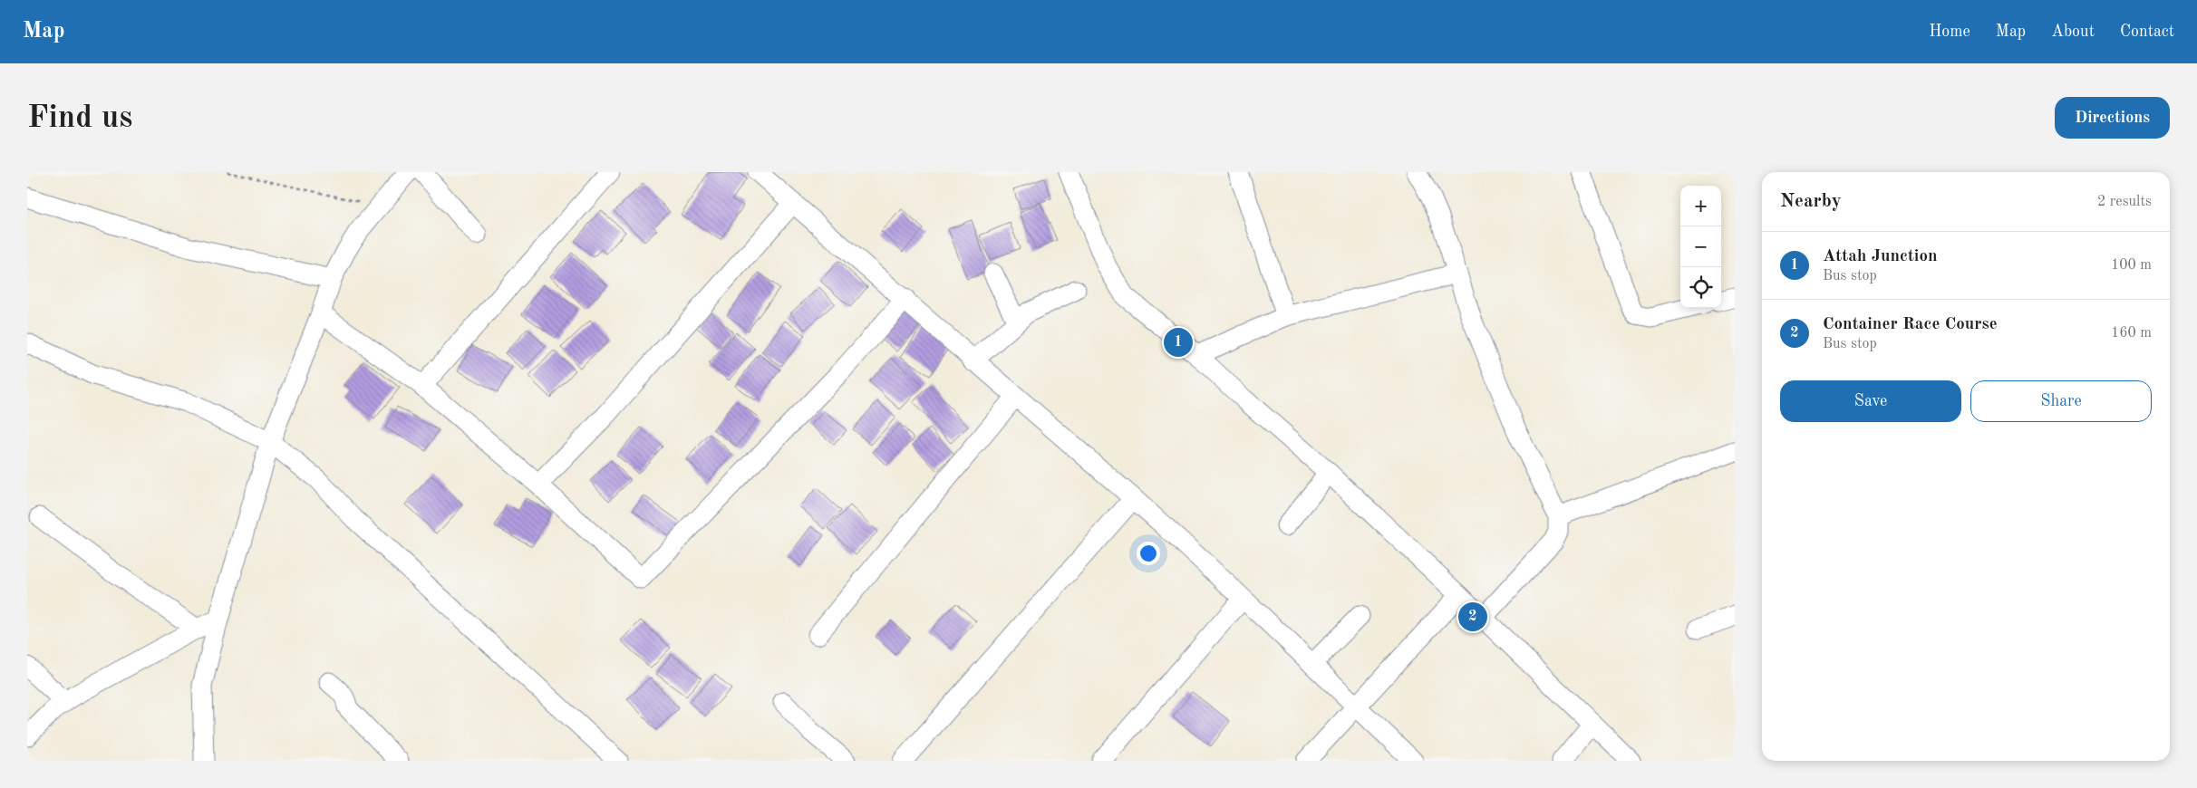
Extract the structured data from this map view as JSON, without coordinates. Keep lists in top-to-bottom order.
{
  "page": {
    "header": "Map",
    "nav": [
      "Home",
      "Map",
      "About",
      "Contact"
    ],
    "buttons": [
      "Directions",
      ["Save", "Share"]
    ],
    "title": "Find us",
    "heading": ["Nearby", "2 results"],
    "map_buttons": ["+", "−"],
    "list": [
      {
        "mark": "1",
        "name": "Attah Junction",
        "note": "Bus stop",
        "value": "100 m"
      },
      {
        "mark": "2",
        "name": "Container Race Course",
        "note": "Bus stop",
        "value": "160 m"
      }
    ],
    "pins": ["1", "2"]
  }
}
